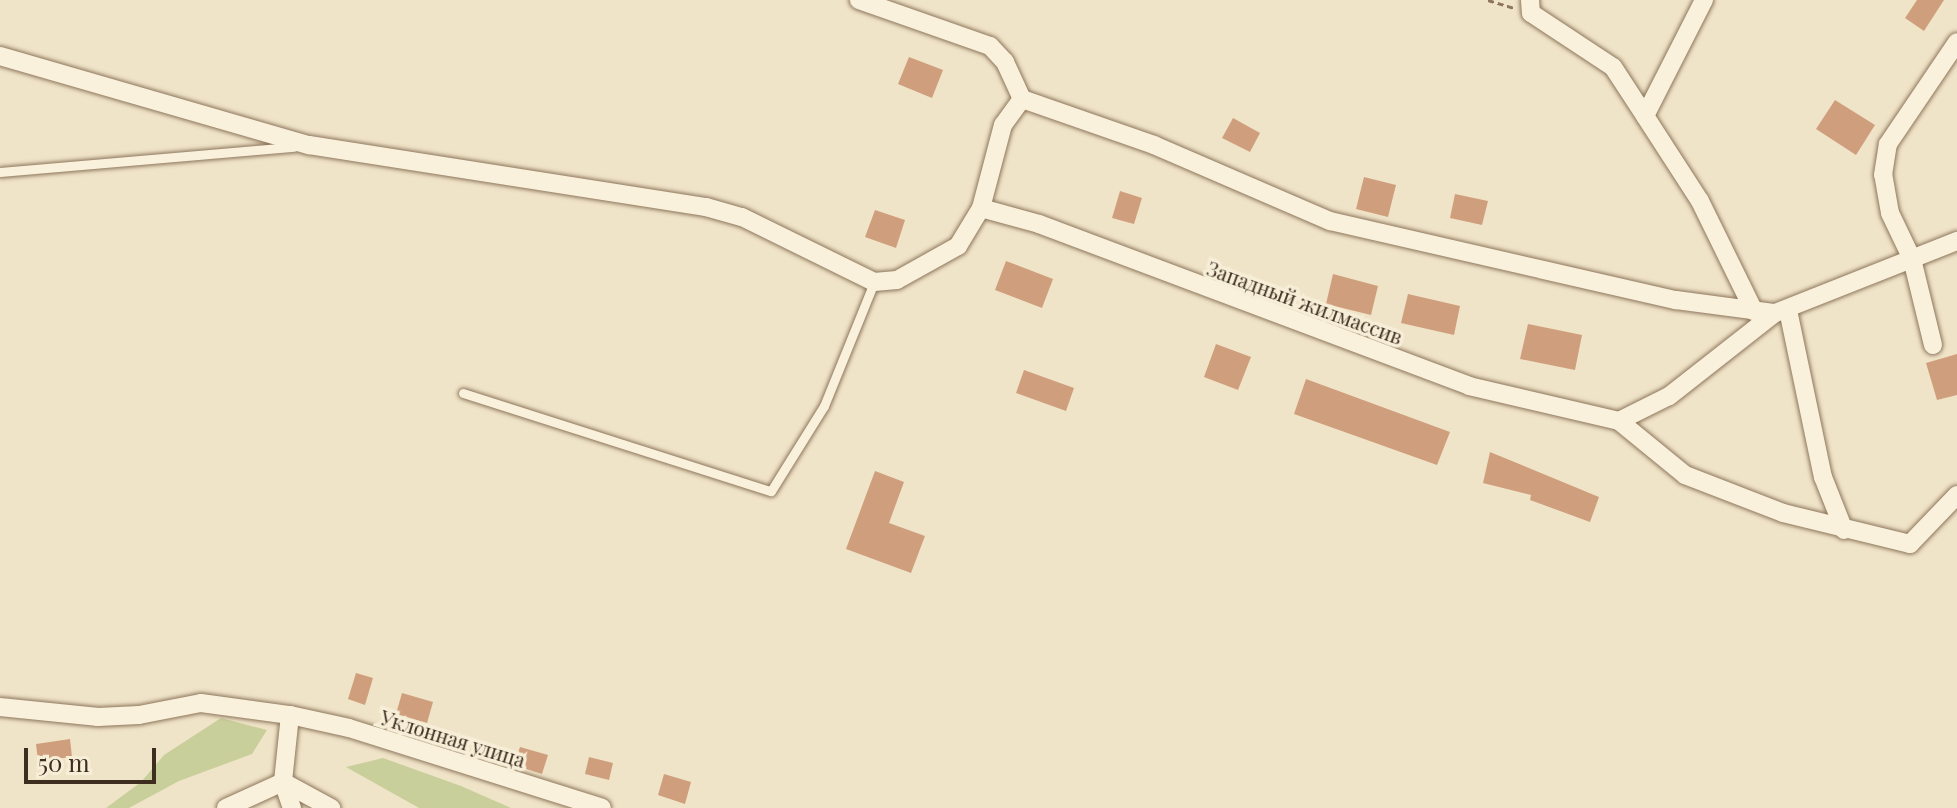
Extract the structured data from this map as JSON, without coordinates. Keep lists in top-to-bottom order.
{
  "streets": {
    "street": ["Западный жилмассив", "Уклонная улица"]
  },
  "scale_bar": "50 m"
}
